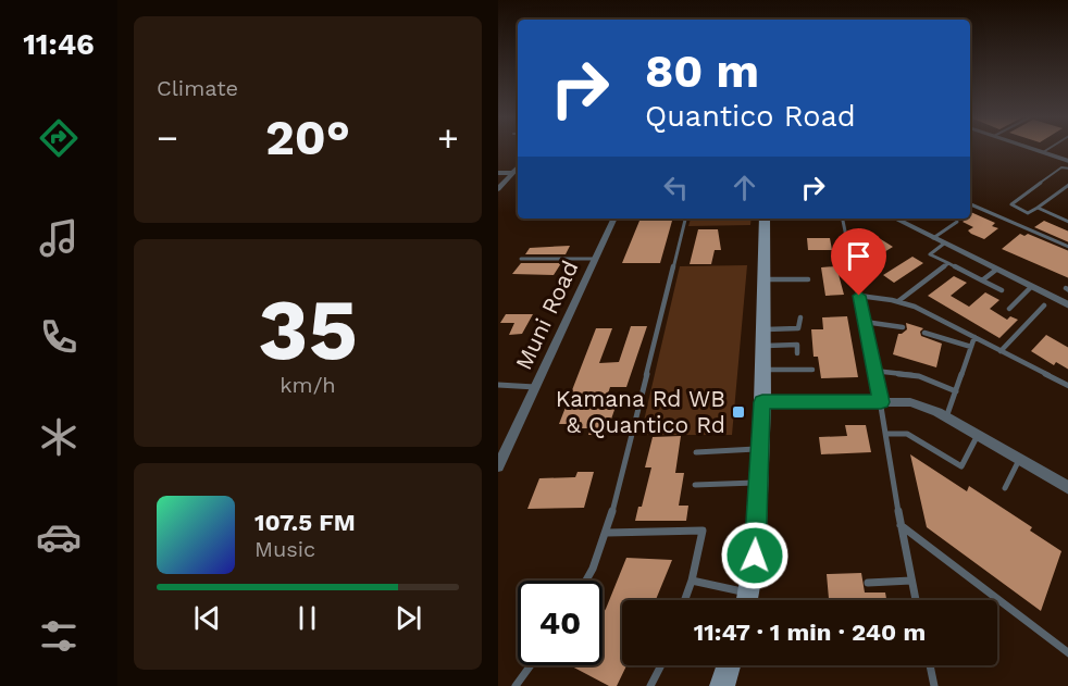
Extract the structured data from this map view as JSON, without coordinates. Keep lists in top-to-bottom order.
{
  "streets": {
    "street": ["Muni Road"]
  },
  "places": {
    "transit": ["Kamana Rd WB & Quantico Rd"]
  },
  "page": {
    "tabs": "11:46",
    "tile": [
      "Climate",
      ["35", "km/h"]
    ],
    "turn": ["80 m", "Quantico Road"],
    "heat": ["−", "20°", "+"],
    "song": ["107.5 FM", "Music"],
    "limit": "40",
    "trip": "11:47 · 1 min · 240 m"
  }
}
